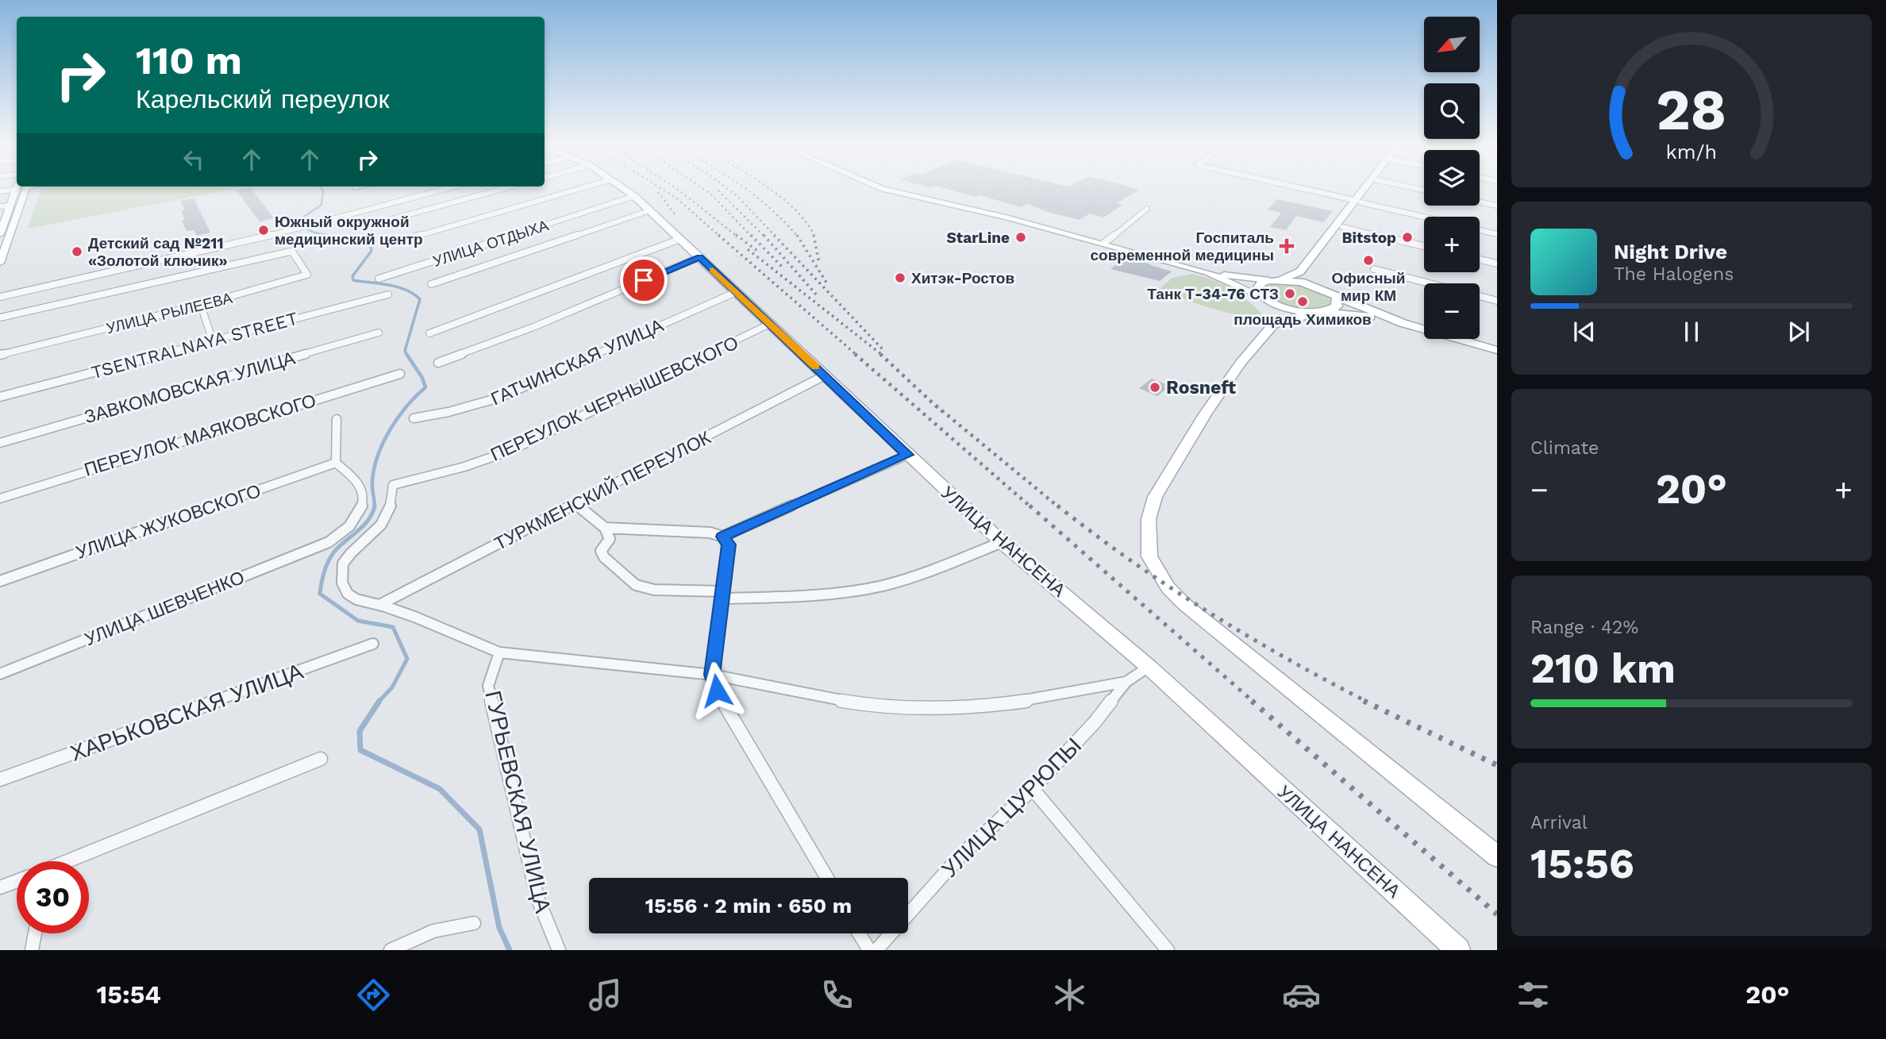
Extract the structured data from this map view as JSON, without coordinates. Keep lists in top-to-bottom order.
{
  "streets": {
    "main road": ["УЛИЦА НАНСЕНА"],
    "street": [
      "УЛИЦА ОТДЫХА",
      "УЛИЦА РЫЛЕЕВА",
      "TSENTRALNAYA STREET",
      "ГАТЧИНСКАЯ УЛИЦА",
      "ЗАВКОМОВСКАЯ УЛИЦА",
      "ПЕРЕУЛОК ЧЕРНЫШЕВСКОГО",
      "ПЕРЕУЛОК МАЯКОВСКОГО",
      "ТУРКМЕНСКИЙ ПЕРЕУЛОК",
      "УЛИЦА ЖУКОВСКОГО",
      "УЛИЦА ШЕВЧЕНКО",
      "ХАРЬКОВСКАЯ УЛИЦА",
      "ГУРЬЕВСКАЯ УЛИЦА",
      "УЛИЦА ЦУРЮПЫ"
    ]
  },
  "crossings": [
    ["УЛИЦА ОТДЫХА", "УЛИЦА НАНСЕНА"],
    ["ГАТЧИНСКАЯ УЛИЦА", "УЛИЦА НАНСЕНА"],
    ["ПЕРЕУЛОК ЧЕРНЫШЕВСКОГО", "ТУРКМЕНСКИЙ ПЕРЕУЛОК"],
    ["ПЕРЕУЛОК ЧЕРНЫШЕВСКОГО", "УЛИЦА НАНСЕНА"],
    ["ТУРКМЕНСКИЙ ПЕРЕУЛОК", "УЛИЦА НАНСЕНА"],
    ["УЛИЦА ЖУКОВСКОГО", "УЛИЦА ШЕВЧЕНКО"],
    ["УЛИЦА НАНСЕНА", "УЛИЦА ЦУРЮПЫ"]
  ],
  "places": {
    "other": [
      "Южный окружной медицинский центр",
      "StarLine",
      "Bitstop",
      "Детский сад №211 «Золотой ключик»",
      "Офисный мир КМ",
      "Хитэк-Ростов",
      "Танк Т-34-76 СТЗ",
      "площадь Химиков",
      "Rosneft"
    ],
    "health": ["Госпиталь современной медицины"]
  },
  "north": "bottom left",
  "page": {
    "map_buttons": ["+", "−"],
    "turn": ["110 m", "Карельский переулок"],
    "song": ["Night Drive", "The Halogens"],
    "tile": [
      "Climate",
      ["Range · 42%", "210 km"],
      ["Arrival", "15:56"]
    ],
    "heat": ["−", "20°", "+"],
    "limit": "30",
    "trip": "15:56 · 2 min · 650 m",
    "tabs": ["15:54", "20°"],
    "gauge": ["28", "km/h"]
  }
}
